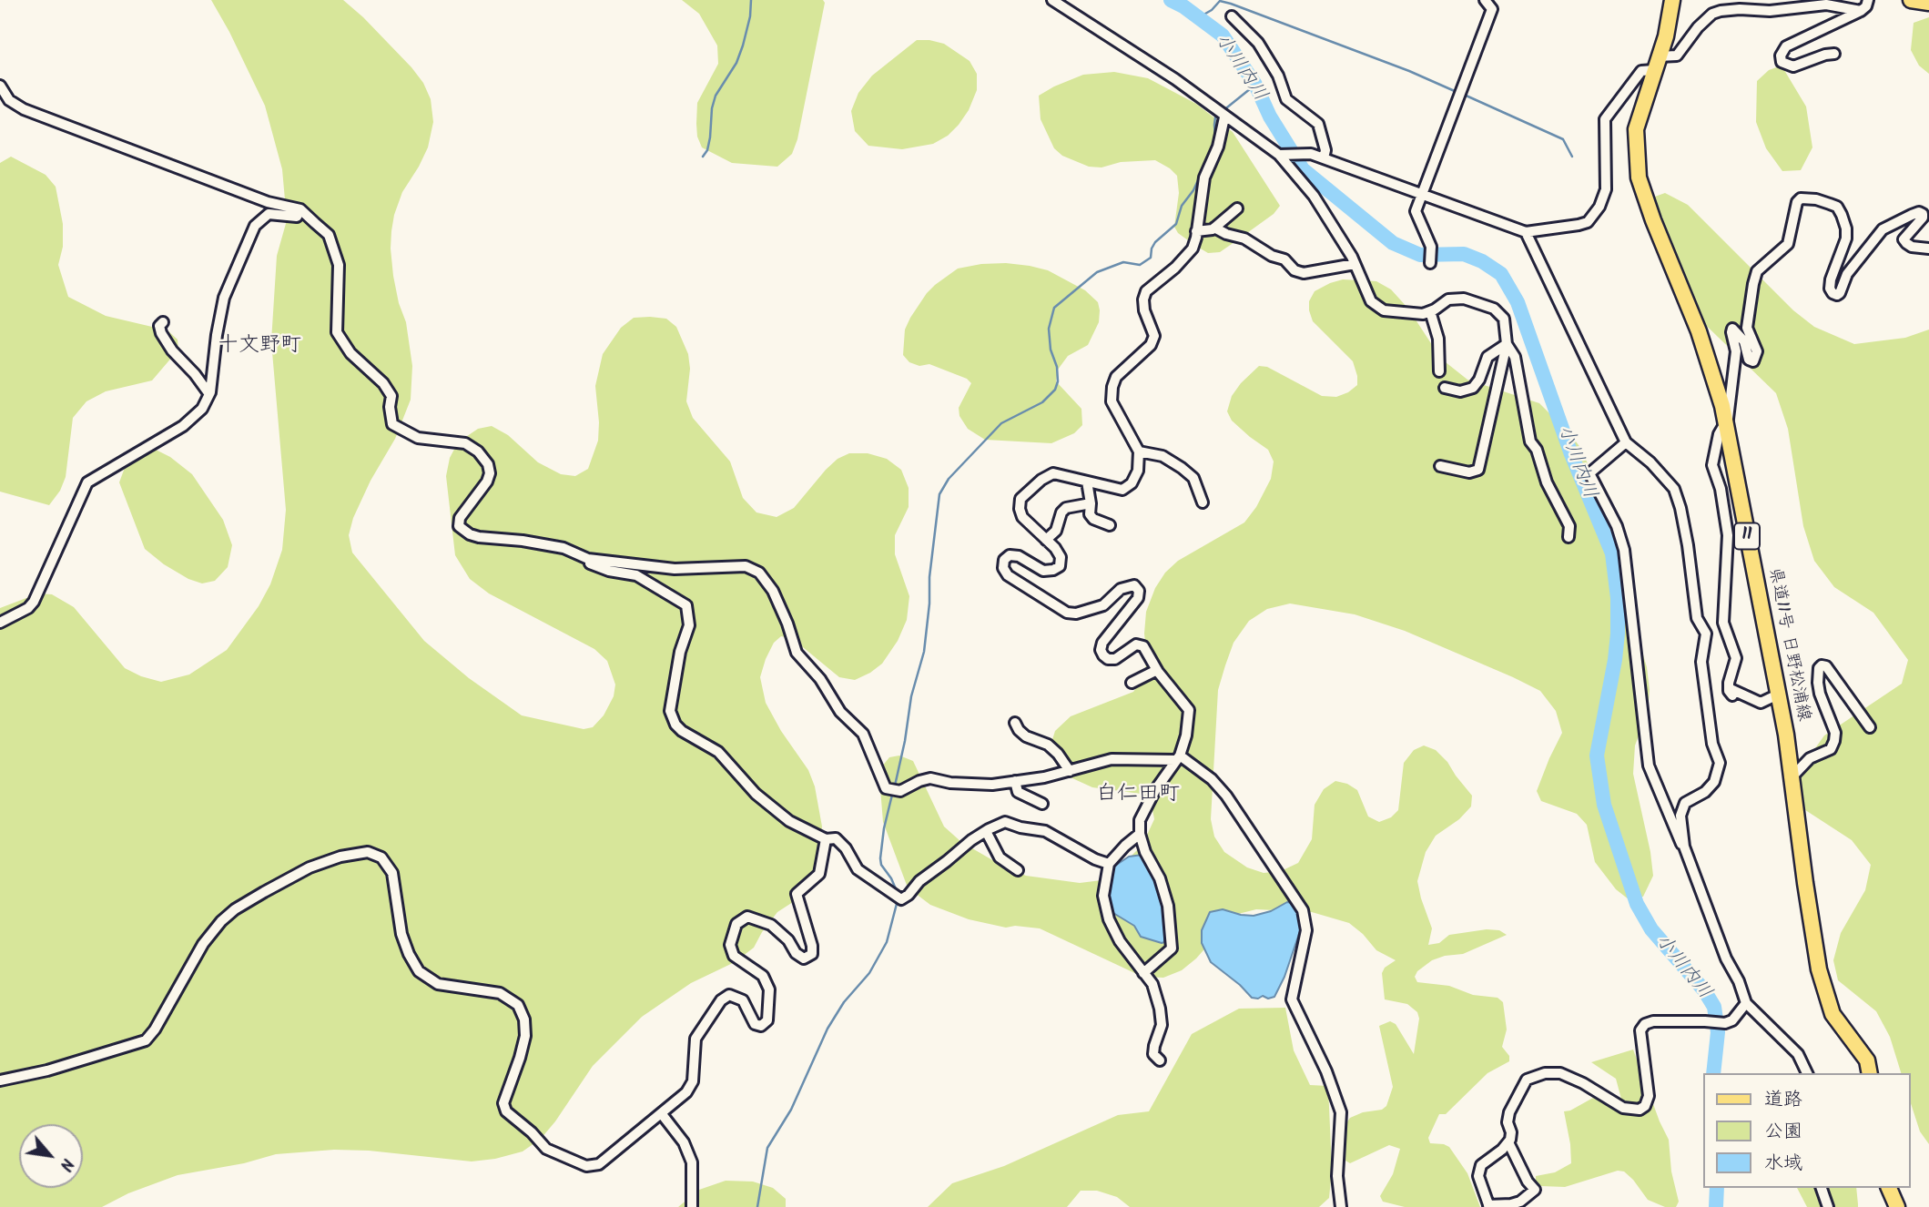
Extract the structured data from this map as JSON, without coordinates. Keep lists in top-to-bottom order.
{
  "streets": {
    "main road": ["11", "県道11号 日野松浦線"]
  },
  "districts": ["十文野町", "白仁田町"],
  "water": ["小川内川"],
  "legend": ["道路", "公園", "水域"],
  "north": "bottom right"
}
